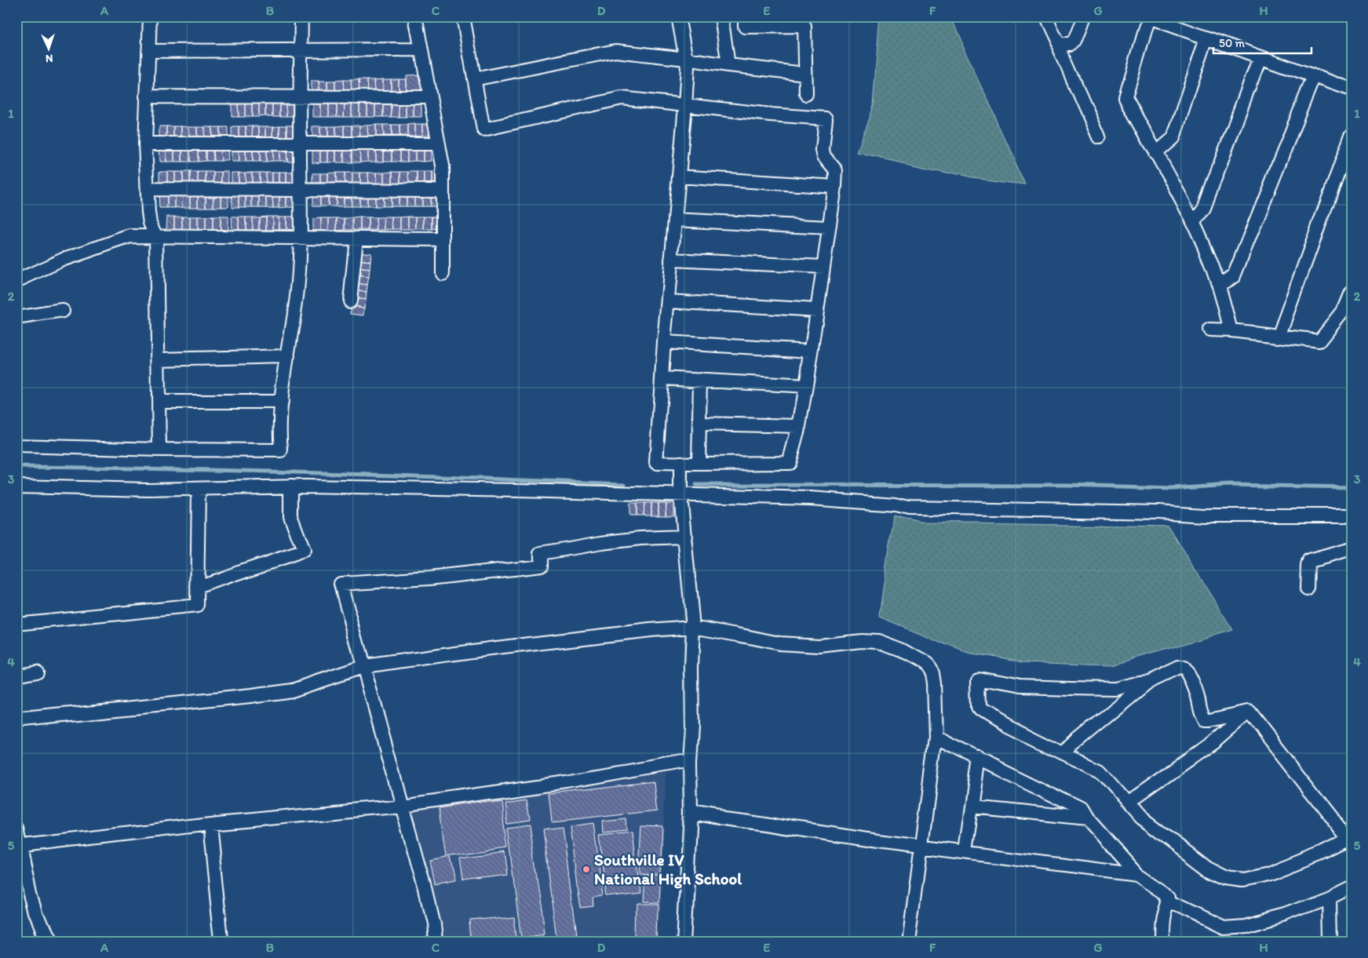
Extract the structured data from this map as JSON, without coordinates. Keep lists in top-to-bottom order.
{
  "places": ["Southville IV National High School"],
  "scale_bar": "50 m",
  "north": "bottom",
  "grid": {
    "columns": [
      "A",
      "B",
      "C",
      "D",
      "E",
      "F",
      "G",
      "H"
    ],
    "rows": [
      "1",
      "2",
      "3",
      "4",
      "5"
    ]
  }
}
